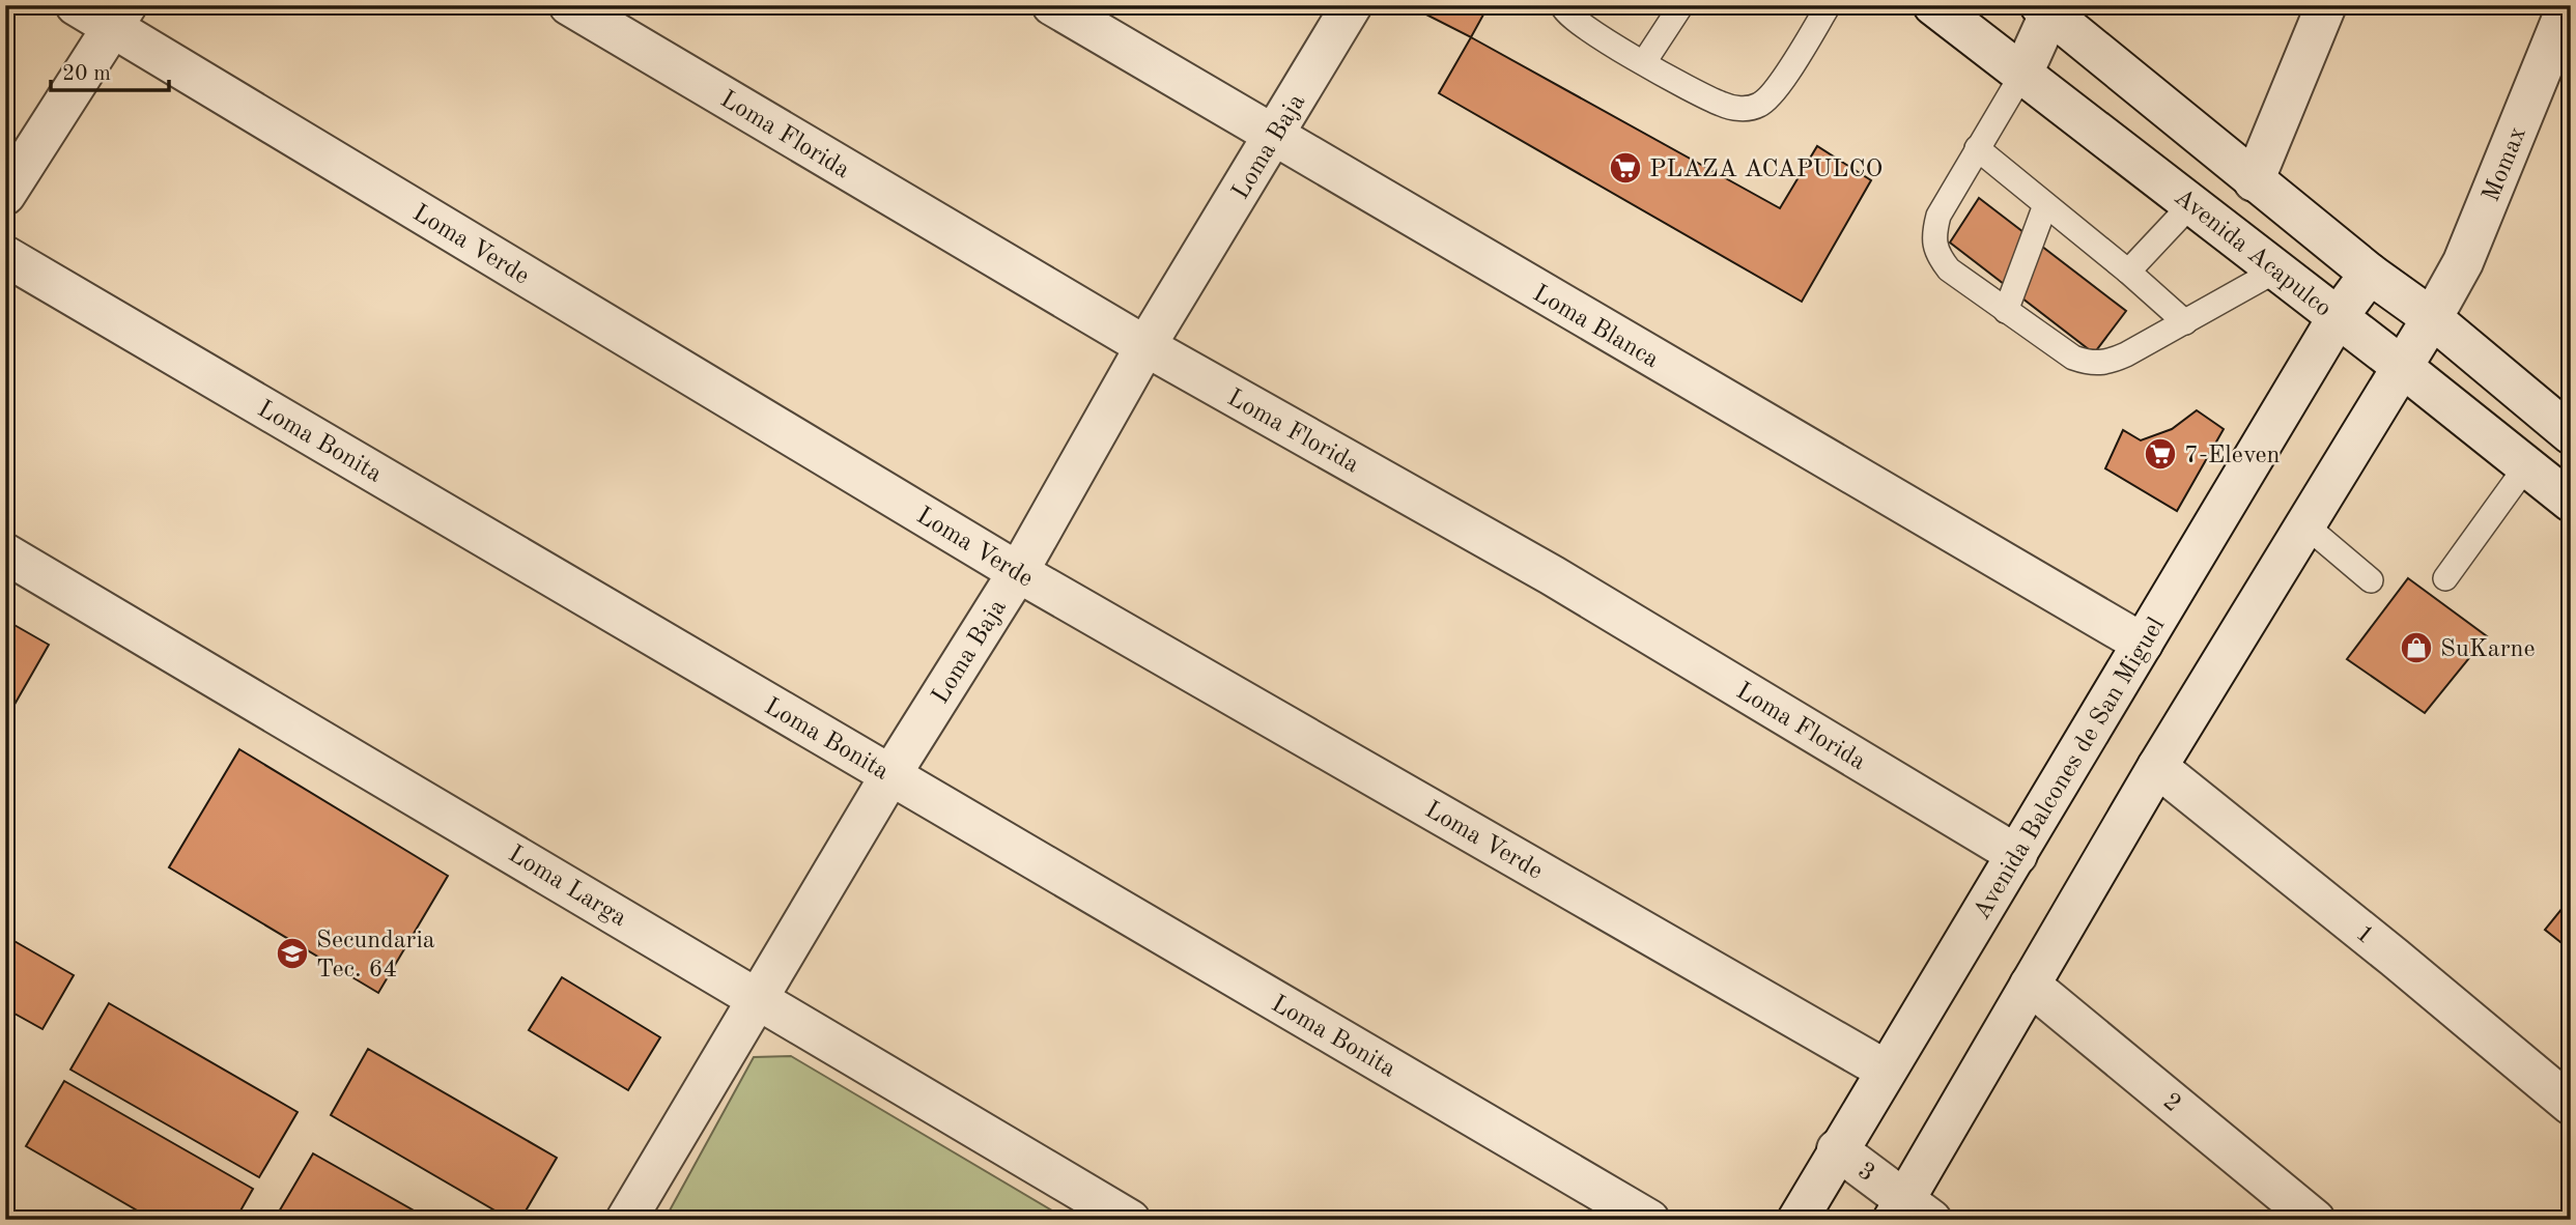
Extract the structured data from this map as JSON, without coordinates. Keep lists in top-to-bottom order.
{
  "streets": {
    "street": [
      "Loma Florida",
      "Loma Baja",
      "Momax",
      "Loma Verde",
      "Avenida Acapulco",
      "Loma Blanca",
      "Loma Bonita",
      "Avenida Balcones de San Miguel",
      "Loma Larga",
      "1",
      "2",
      "3"
    ]
  },
  "crossings": [
    ["Loma Florida", "Loma Baja"],
    ["Loma Florida", "Avenida Balcones de San Miguel"],
    ["Loma Baja", "Loma Verde"],
    ["Loma Baja", "Loma Blanca"],
    ["Loma Baja", "Loma Bonita"],
    ["Loma Baja", "Loma Larga"],
    ["Loma Verde", "Avenida Balcones de San Miguel"],
    ["Avenida Acapulco", "Avenida Balcones de San Miguel"],
    ["Loma Blanca", "Avenida Balcones de San Miguel"],
    ["Avenida Balcones de San Miguel", "3"]
  ],
  "places": {
    "supermarket": ["PLAZA ACAPULCO", "7-Eleven"],
    "shop": ["SuKarne"],
    "school or university": ["Secundaria Tec. 64"]
  },
  "scale_bar": "20 m"
}
